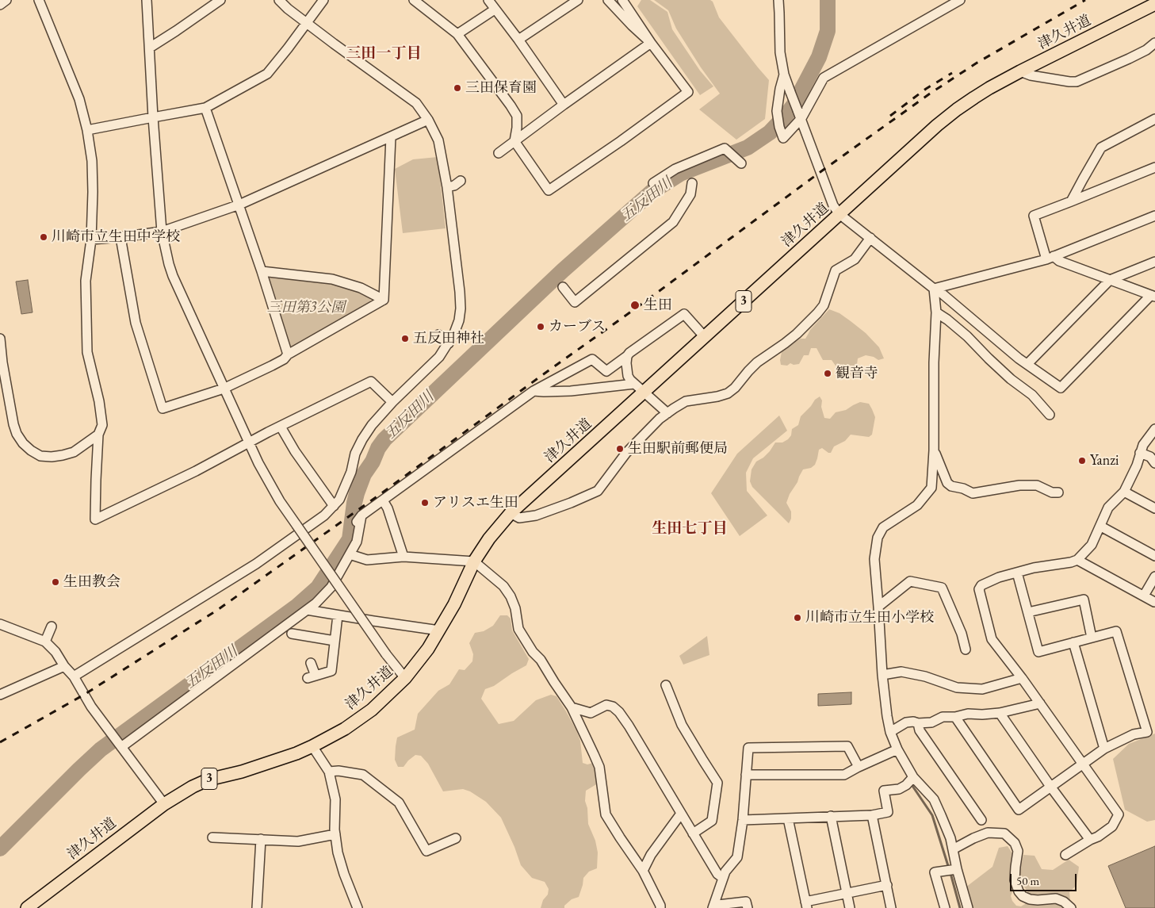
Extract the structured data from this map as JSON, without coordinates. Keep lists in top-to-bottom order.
{
  "streets": {
    "main road": ["津久井道", "3"]
  },
  "districts": ["三田一丁目", "生田七丁目"],
  "water": ["五反田川"],
  "parks": ["三田第3公園"],
  "places": [
    "三田保育園",
    "川崎市立生田中学校",
    "生田",
    "カーブス",
    "五反田神社",
    "観音寺",
    "生田駅前郵便局",
    "Yanzi",
    "アリスエ生田",
    "生田教会",
    "川崎市立生田小学校"
  ],
  "scale_bar": "50 m"
}
